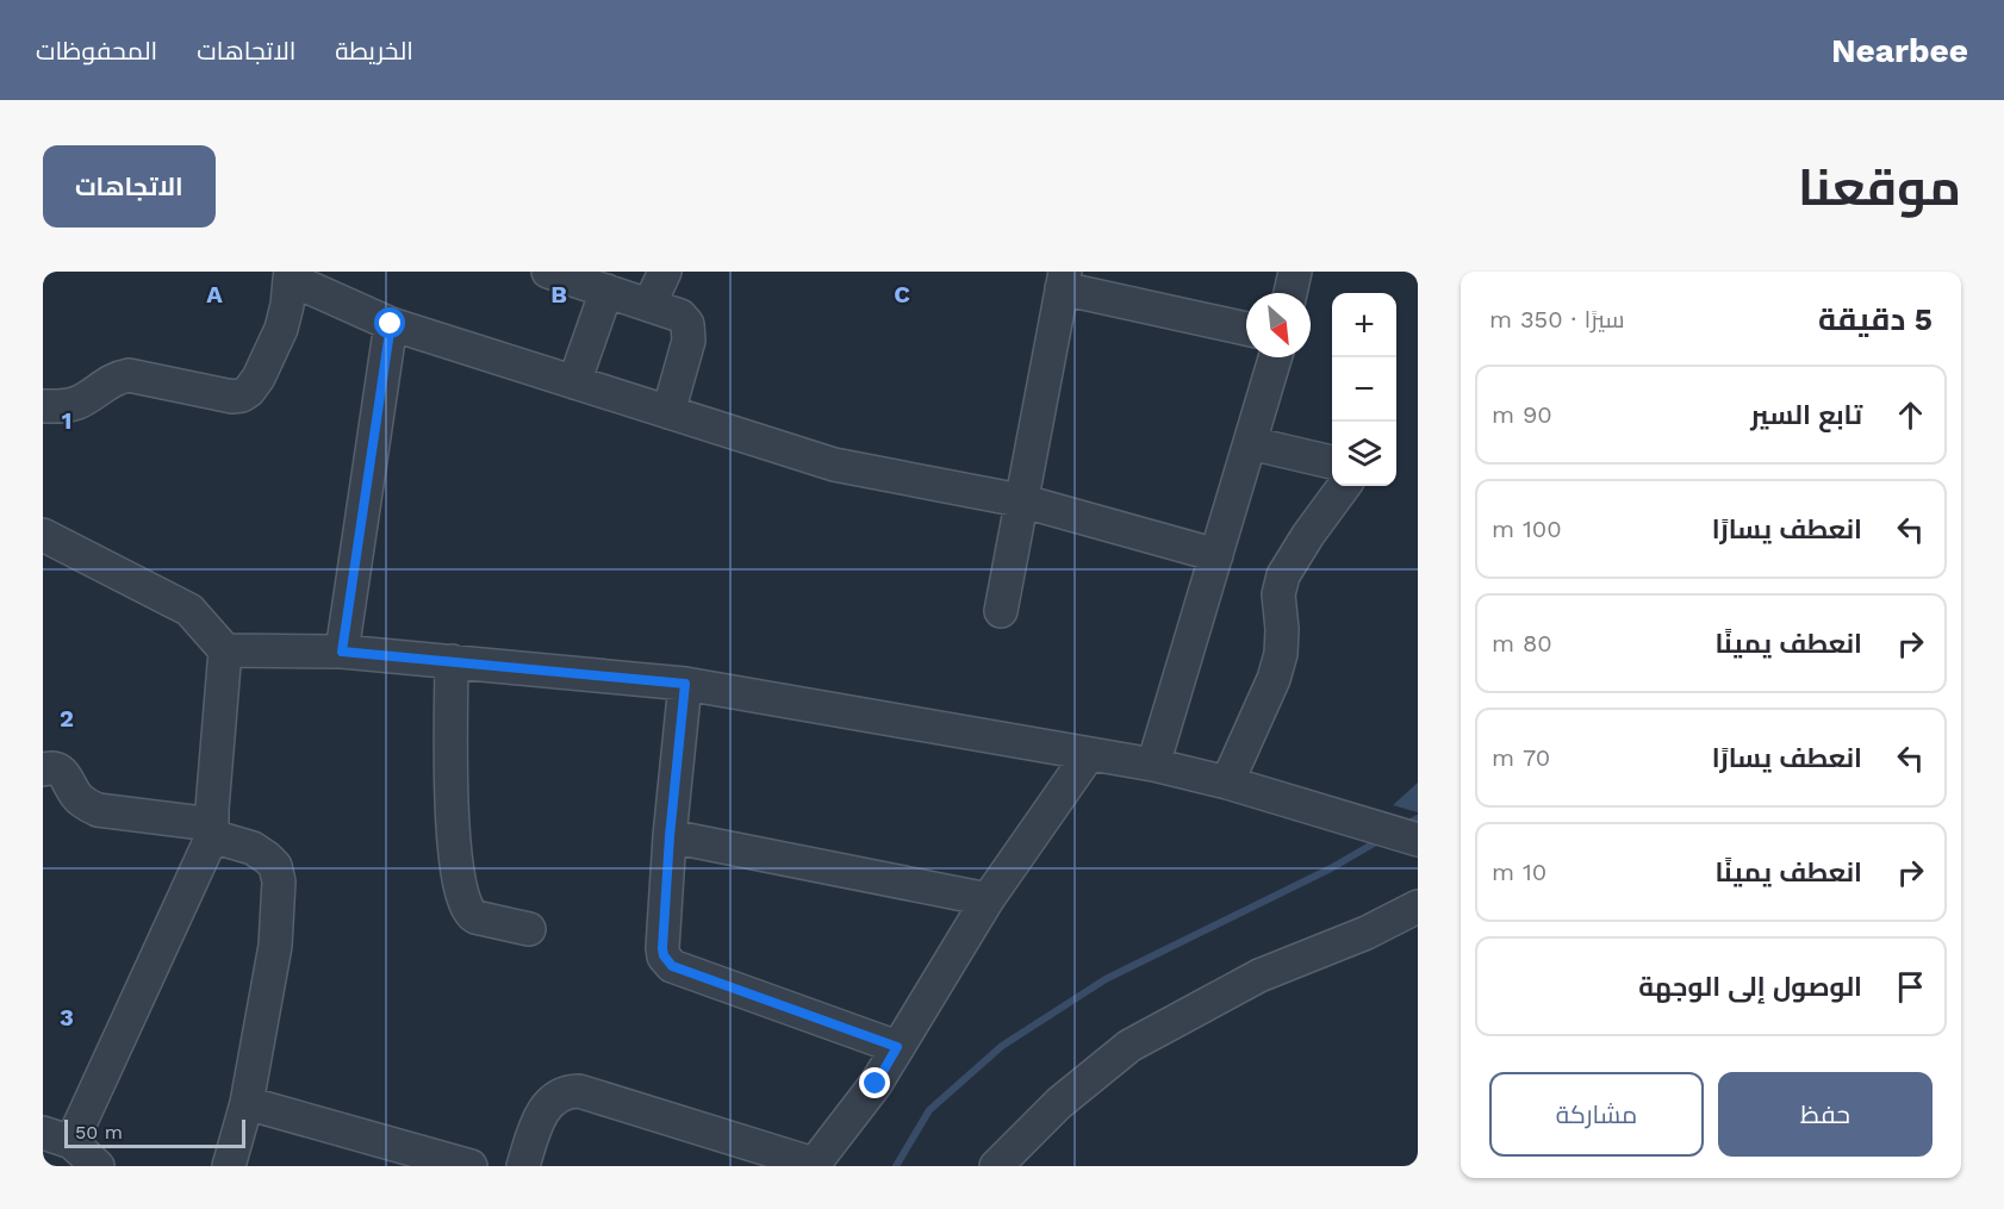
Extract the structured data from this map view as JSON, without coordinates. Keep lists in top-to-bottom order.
{
  "scale_bar": "50 m",
  "north": "bottom right",
  "page": {
    "header": "Nearbee",
    "nav": ["الخريطة", "الاتجاهات", "المحفوظات"],
    "title": "موقعنا",
    "buttons": [
      "الاتجاهات",
      ["حفظ", "مشاركة"]
    ],
    "heading": ["5 دقيقة", "سيرًا · 350 m"],
    "map_buttons": ["+", "−"],
    "list": [
      ["تابع السير", "90 m"],
      ["انعطف يسارًا", "100 m"],
      ["انعطف يمينًا", "80 m"],
      ["انعطف يسارًا", "70 m"],
      ["انعطف يمينًا", "10 m"],
      "الوصول إلى الوجهة"
    ],
    "scale": "50 m"
  },
  "grid": {
    "columns": ["A", "B", "C"],
    "rows": ["1", "2", "3"]
  }
}
